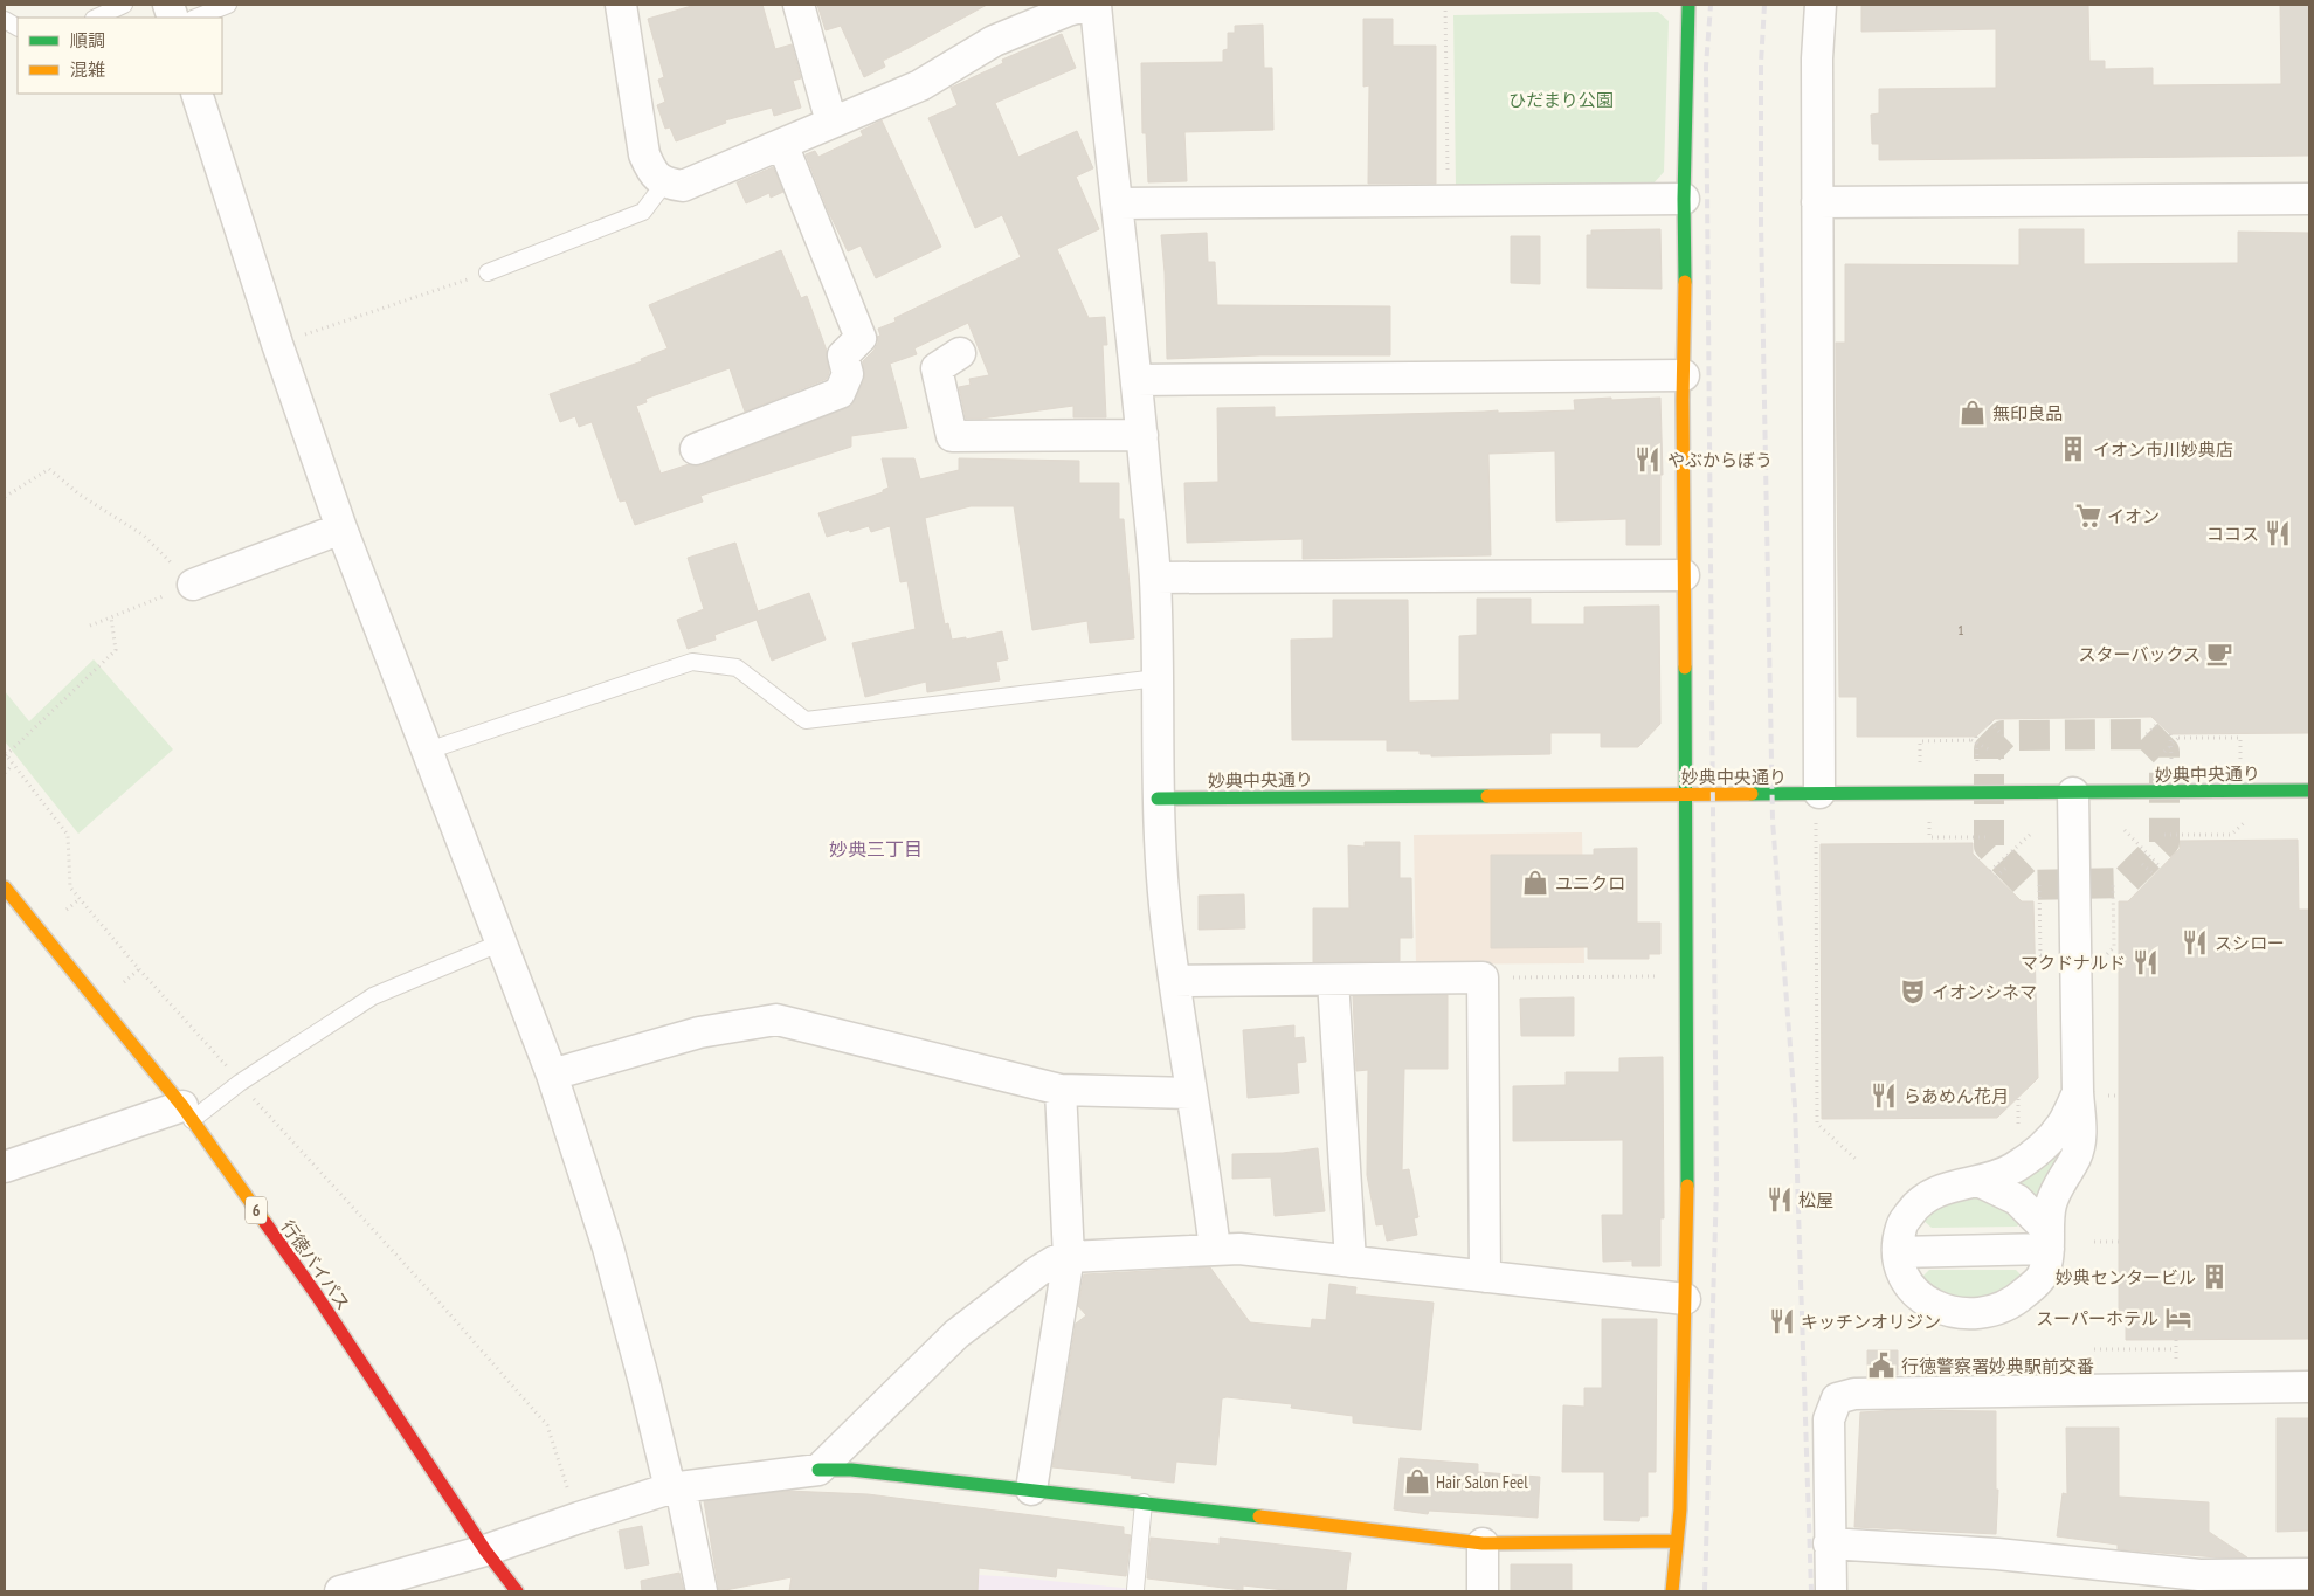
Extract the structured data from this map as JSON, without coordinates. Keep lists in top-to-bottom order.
{
  "streets": {
    "street": ["妙典中央通り", "6", "行徳バイパス"]
  },
  "districts": ["妙典三丁目"],
  "parks": ["ひだまり公園"],
  "places": {
    "shop": ["無印良品", "ユニクロ", "Hair Salon Feel"],
    "building": ["イオン市川妙典店", "妙典センタービル"],
    "restaurant": [
      "やぶからぼう",
      "ココス",
      "スシロー",
      "マクドナルド",
      "らあめん花月",
      "松屋",
      "キッチンオリジン"
    ],
    "supermarket": ["イオン"],
    "cafe": ["スターバックス"],
    "theatre": ["イオンシネマ"],
    "hotel": ["スーパーホテル"],
    "public building": ["行徳警察署妙典駅前交番"]
  },
  "house_numbers": ["1"],
  "legend": ["順調", "混雑"]
}
